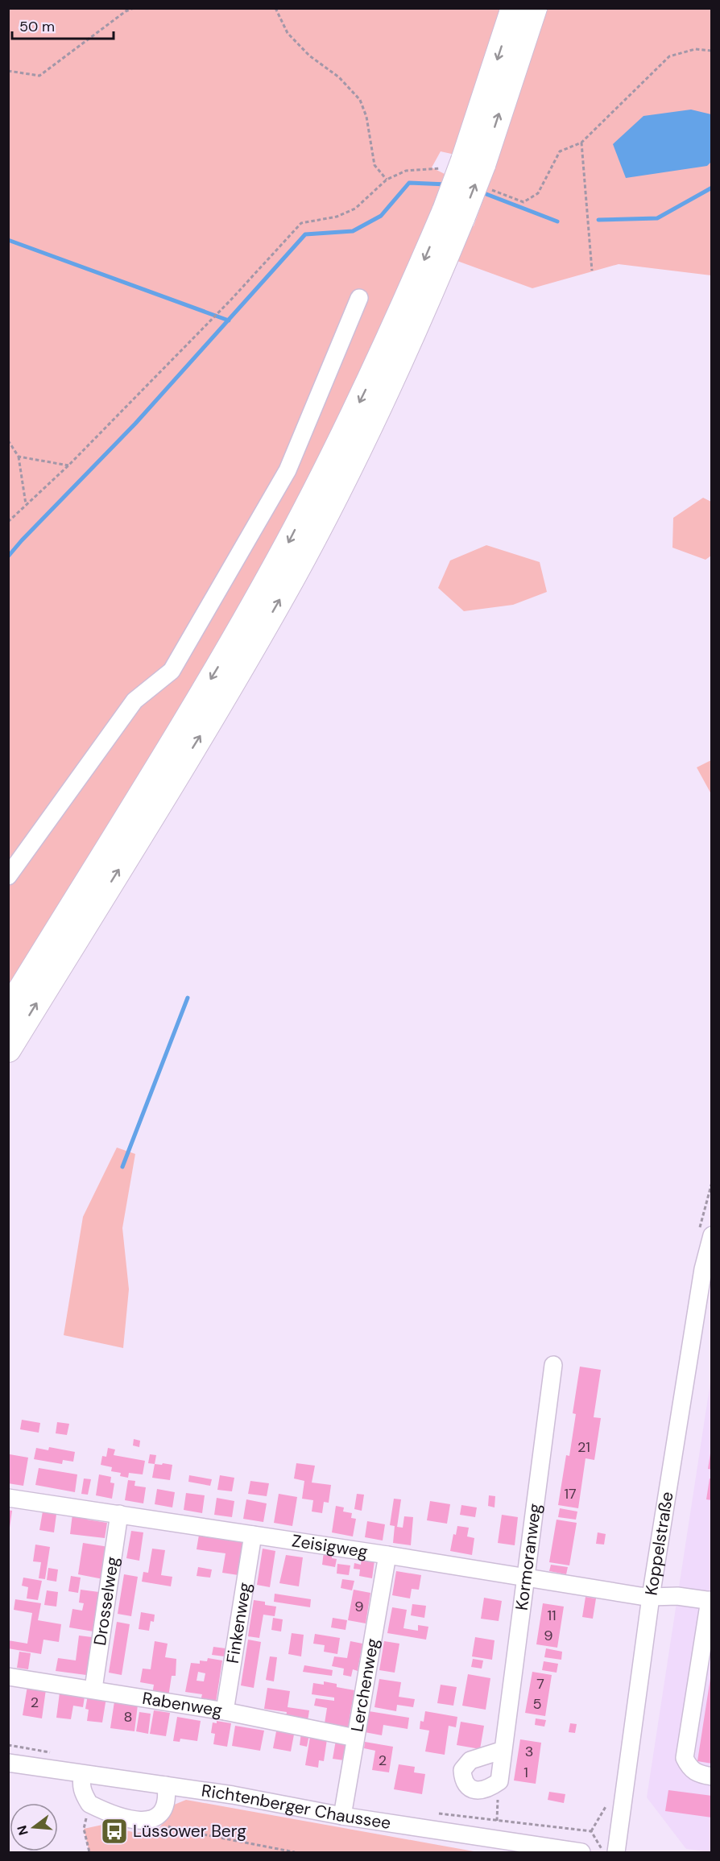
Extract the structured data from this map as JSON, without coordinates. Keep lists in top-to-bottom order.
{
  "streets": {
    "street": [
      "Koppelstraße",
      "Zeisigweg",
      "Kormoranweg",
      "Drosselweg",
      "Finkenweg",
      "Lerchenweg",
      "Rabenweg",
      "Richtenberger Chaussee"
    ]
  },
  "crossings": [
    ["Koppelstraße", "Zeisigweg"],
    ["Zeisigweg", "Kormoranweg"],
    ["Zeisigweg", "Drosselweg"],
    ["Zeisigweg", "Finkenweg"],
    ["Zeisigweg", "Lerchenweg"],
    ["Drosselweg", "Rabenweg"],
    ["Finkenweg", "Rabenweg"],
    ["Lerchenweg", "Rabenweg"],
    ["Lerchenweg", "Richtenberger Chaussee"]
  ],
  "places": {
    "bus stop": ["Lüssower Berg"]
  },
  "house_numbers": [
    "21",
    "17",
    "9",
    "11",
    "9",
    "7",
    "2",
    "5",
    "8",
    "3",
    "2",
    "1"
  ],
  "scale_bar": "50 m",
  "north": "left"
}
